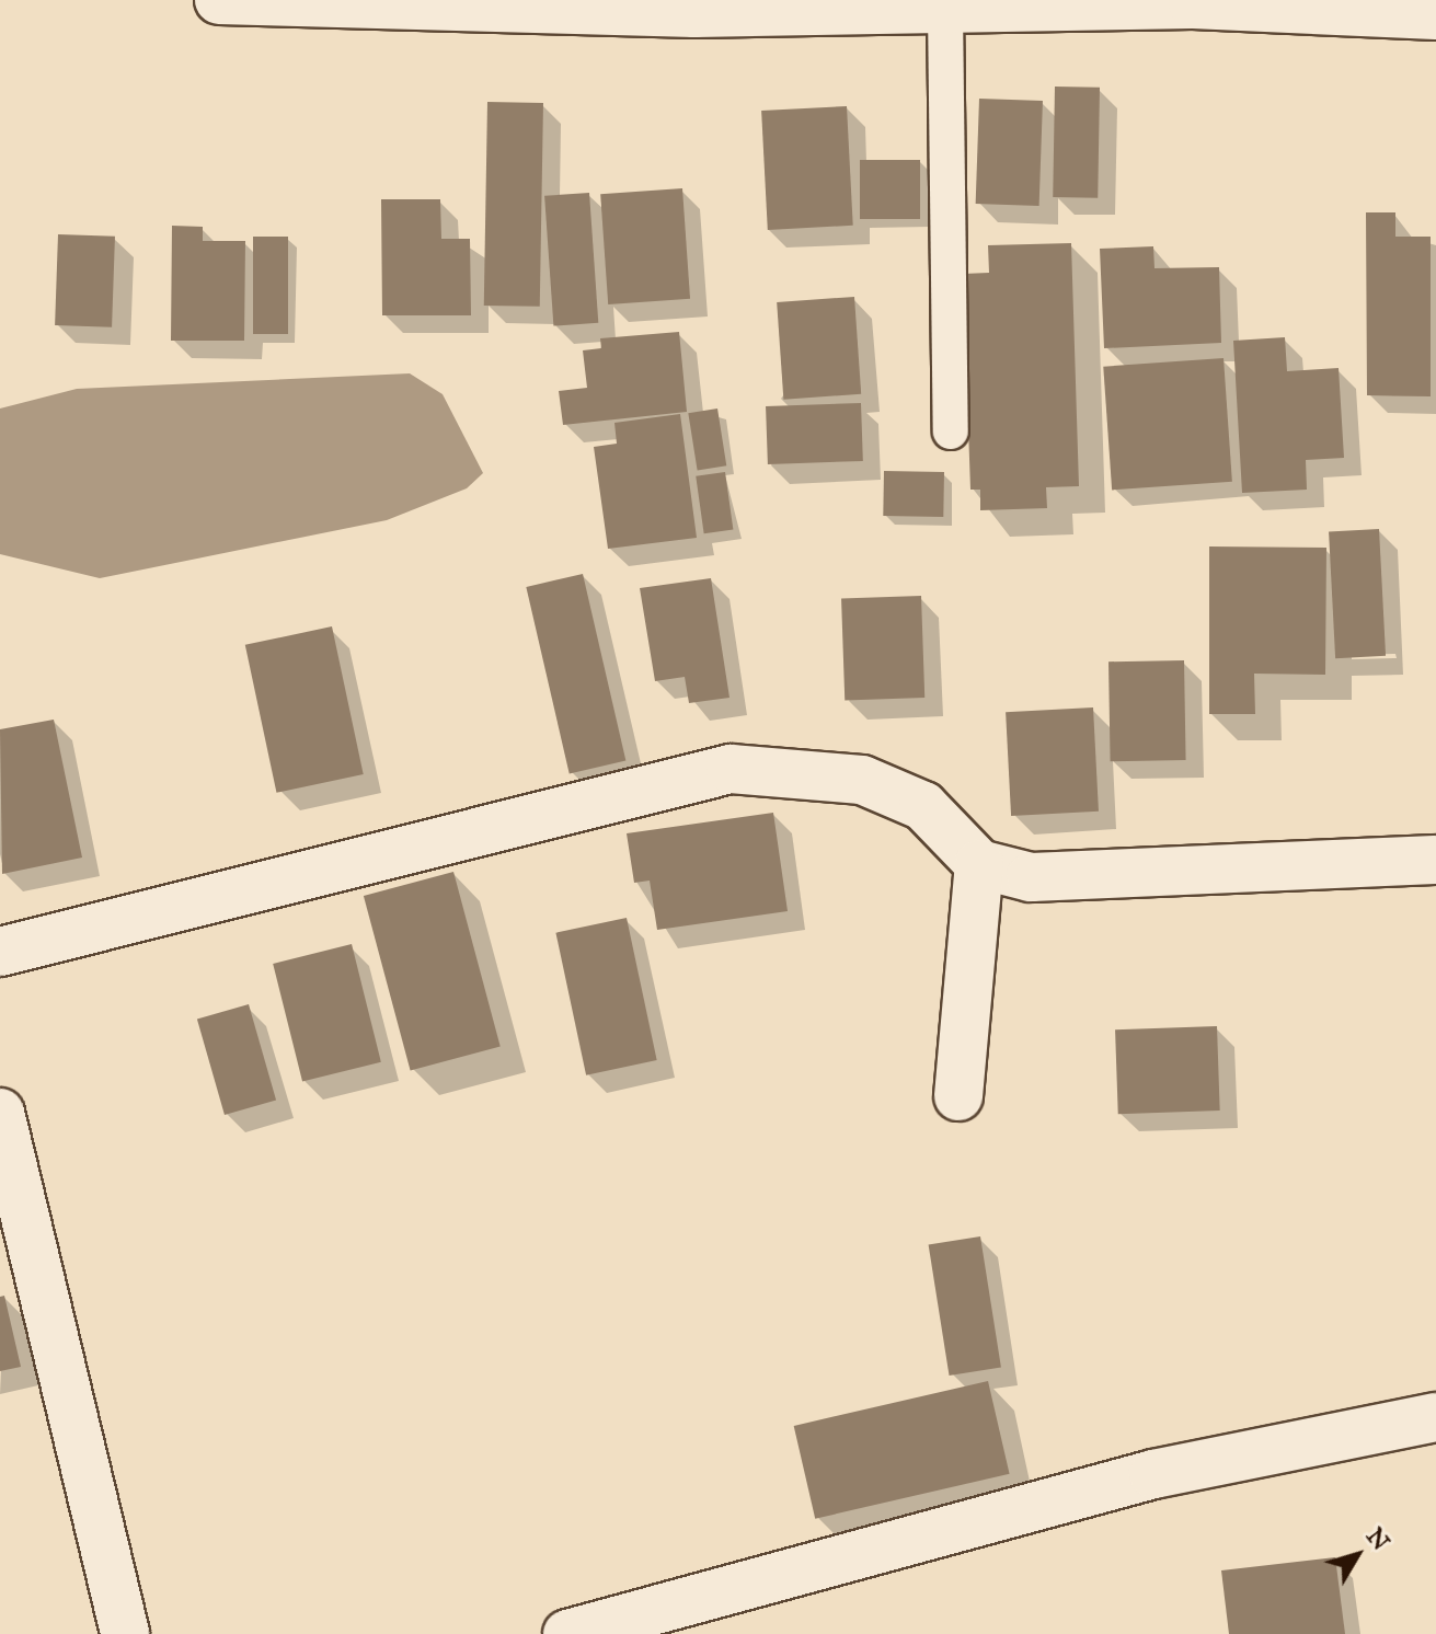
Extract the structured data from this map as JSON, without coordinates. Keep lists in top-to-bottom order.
{
  "north": "top right"
}
